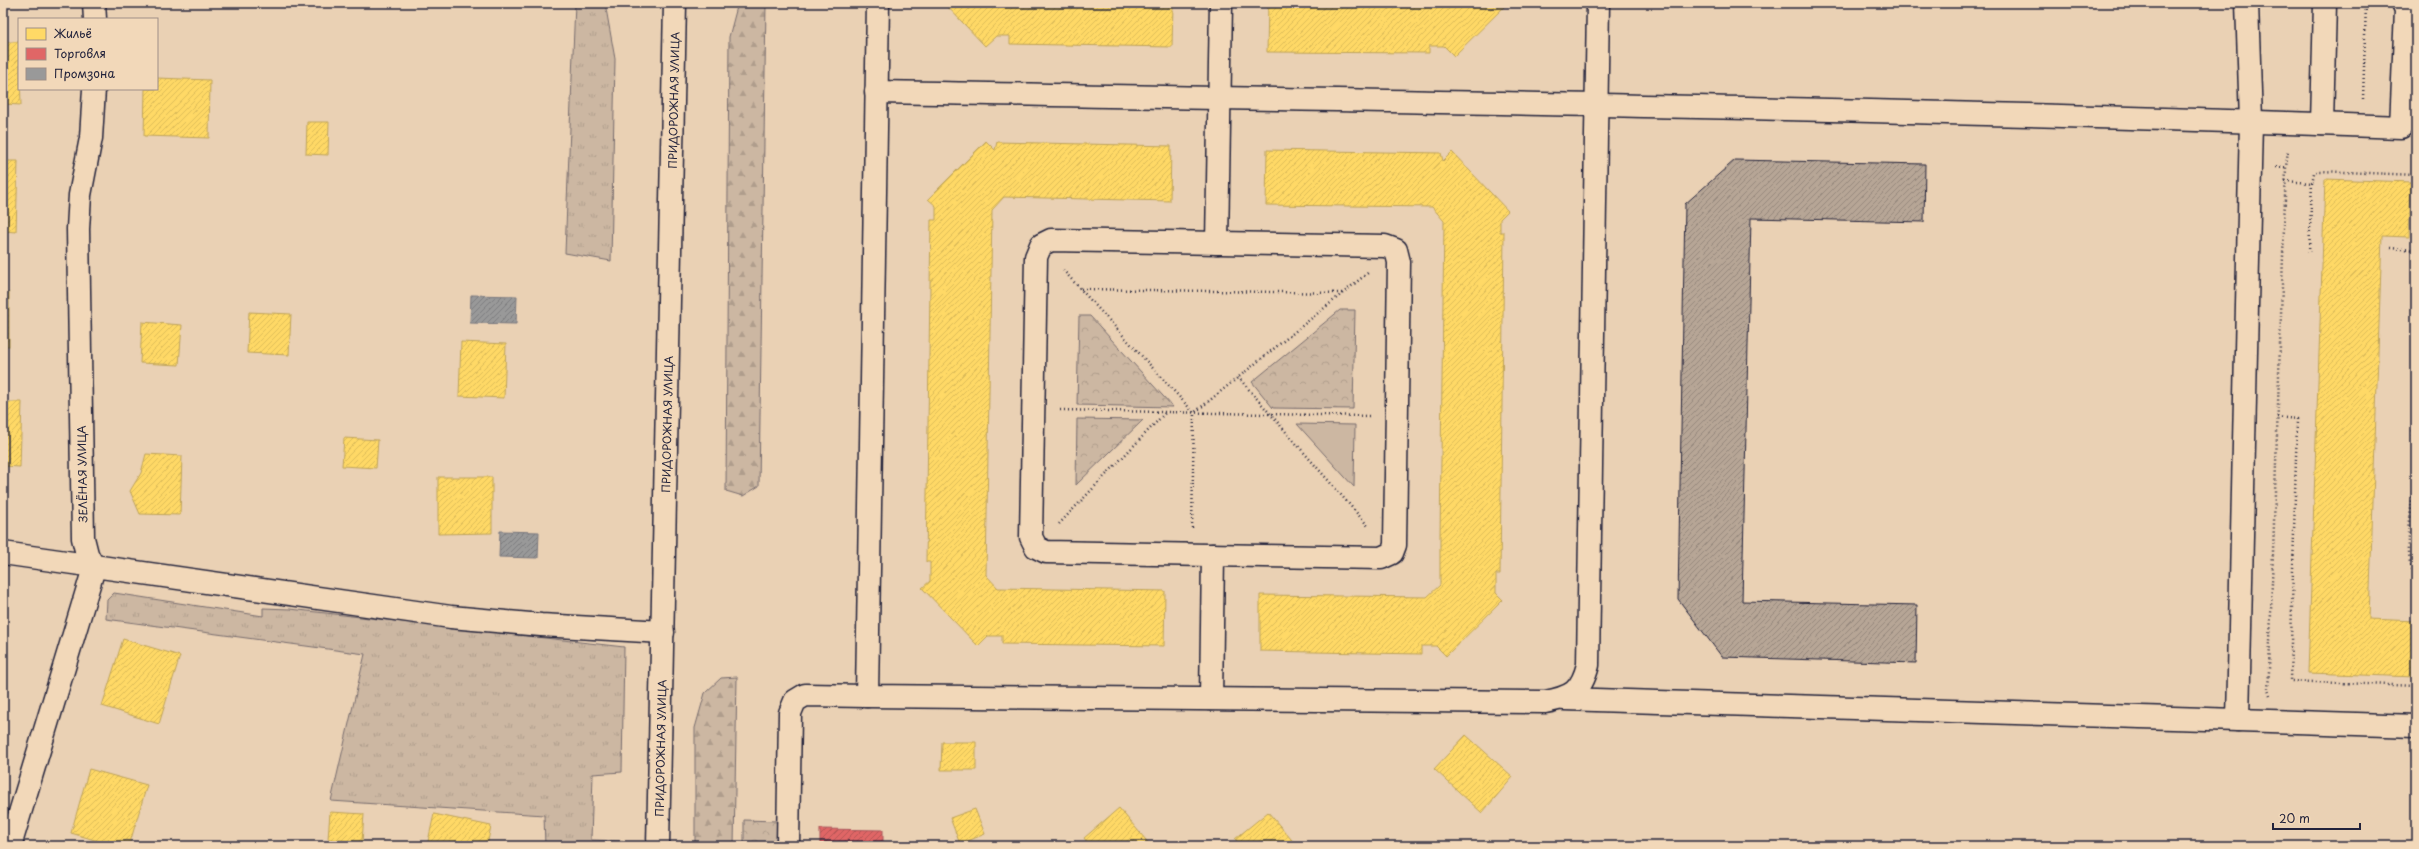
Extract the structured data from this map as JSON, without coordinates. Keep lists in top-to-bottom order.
{
  "streets": {
    "street": ["ПРИДОРОЖНАЯ УЛИЦА", "ЗЕЛЁНАЯ УЛИЦА"]
  },
  "legend": ["Жильё", "Торговля", "Промзона"],
  "scale_bar": "20 m"
}
